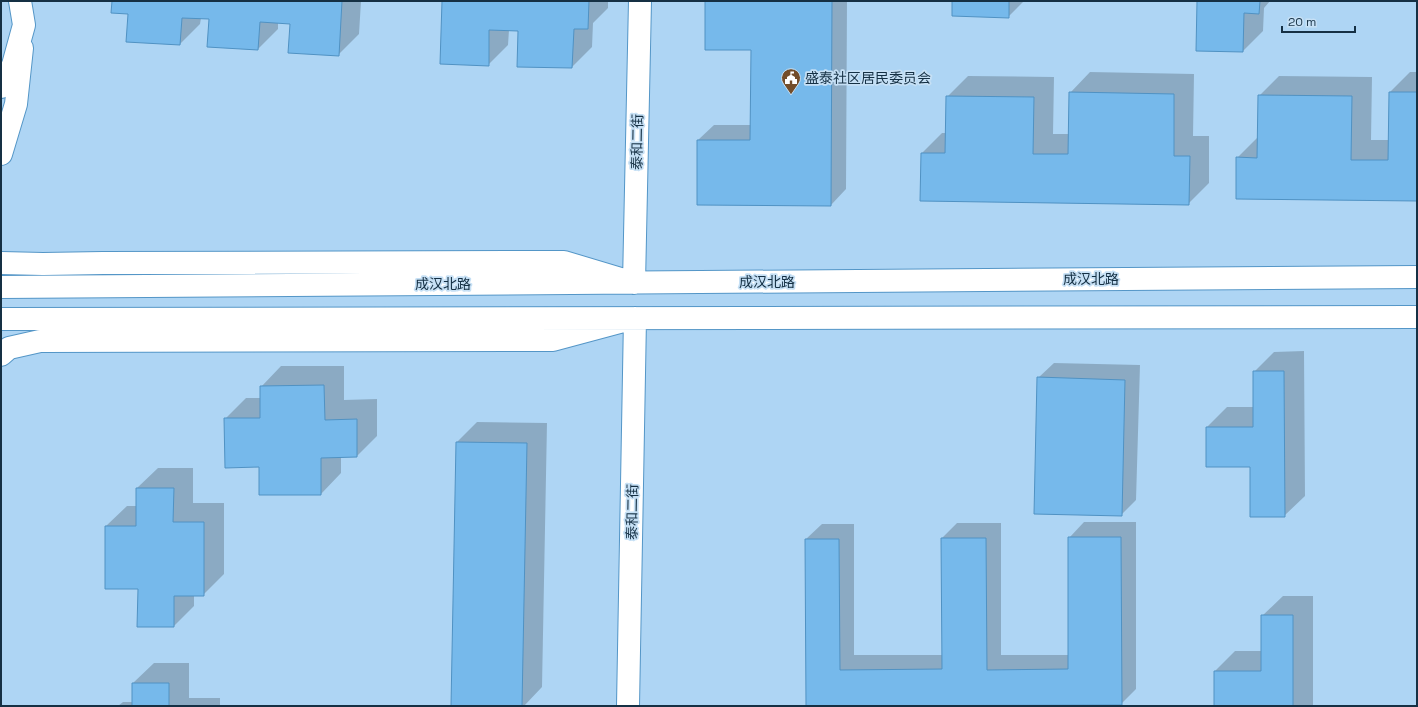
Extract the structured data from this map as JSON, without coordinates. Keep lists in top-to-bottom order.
{
  "streets": {
    "main road": ["泰和二街", "成汉北路"]
  },
  "crossings": [
    ["泰和二街", "成汉北路"]
  ],
  "places": {
    "public building": ["盛泰社区居民委员会"]
  },
  "scale_bar": "20 m"
}
